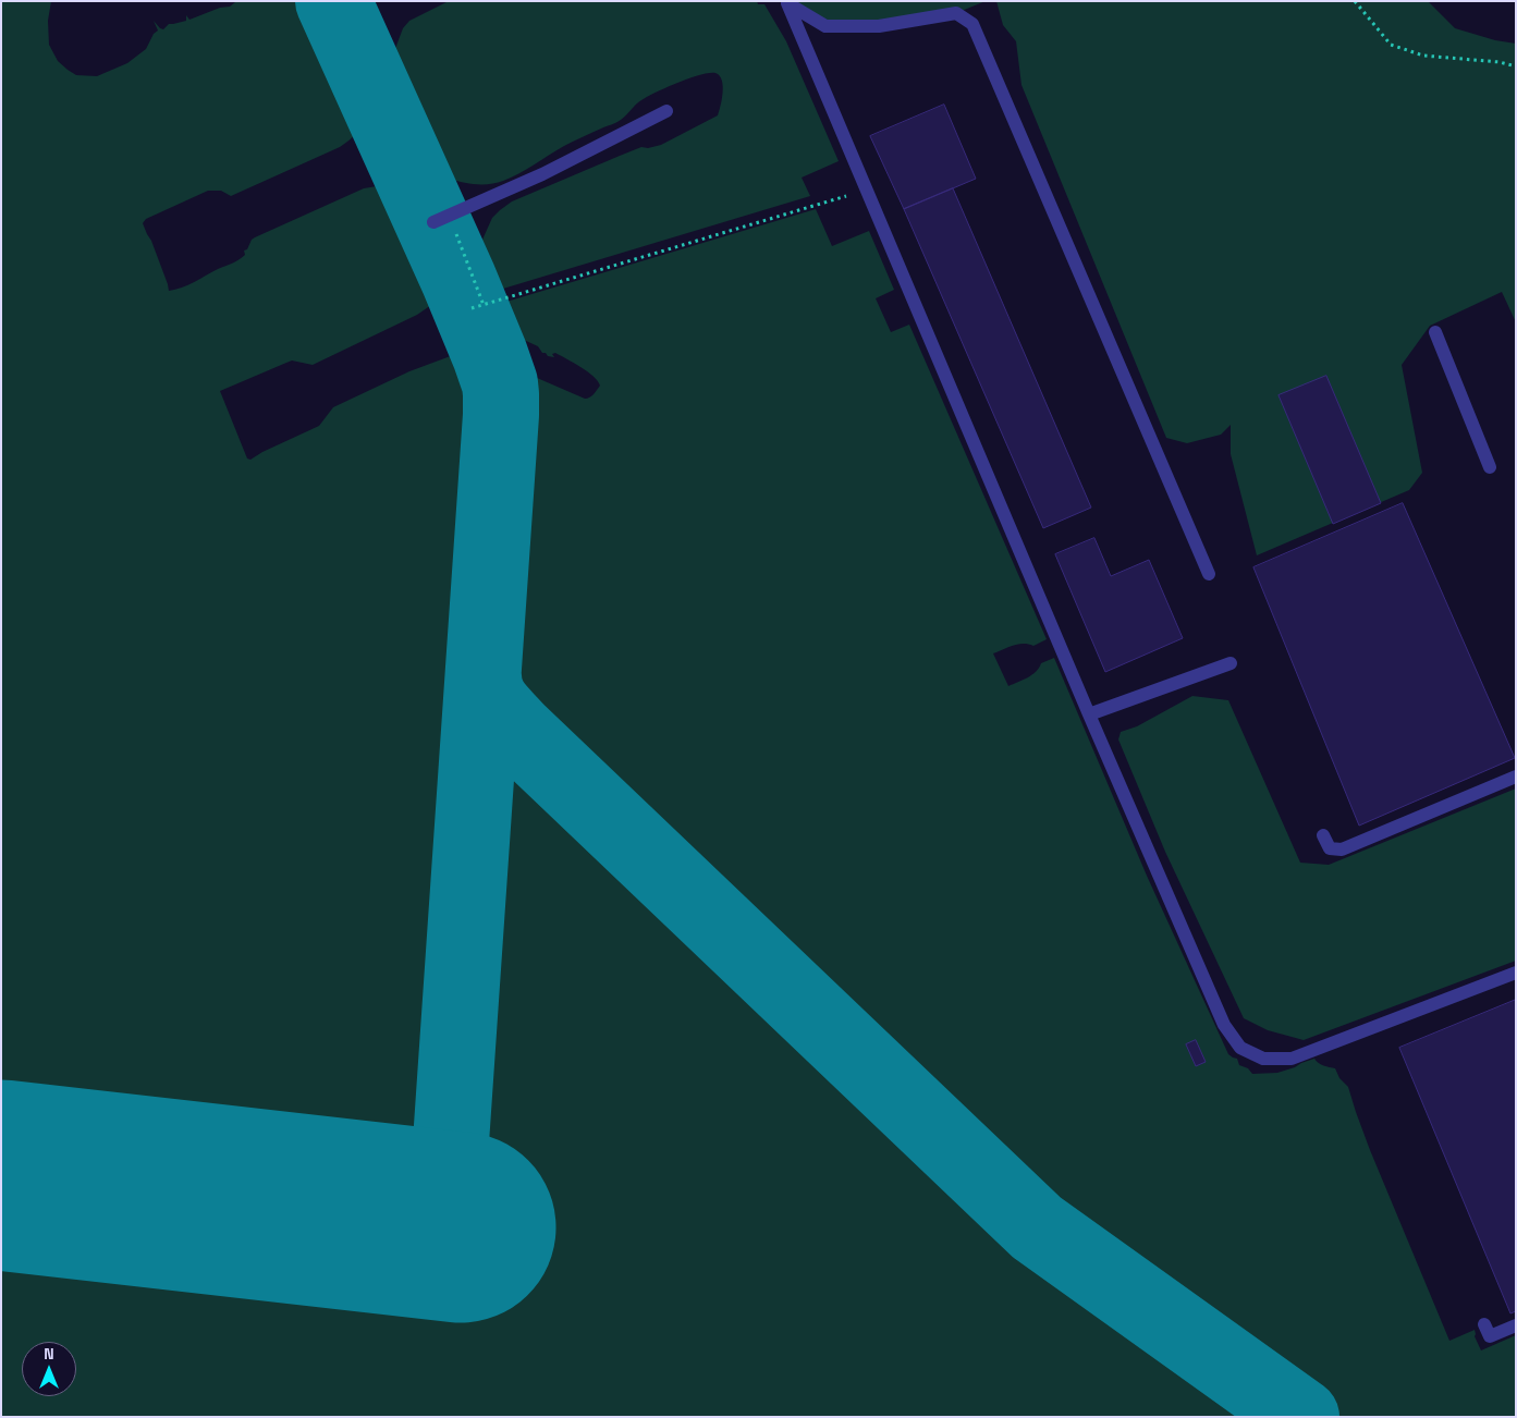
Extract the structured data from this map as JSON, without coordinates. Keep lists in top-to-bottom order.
{
  "north": "top"
}
